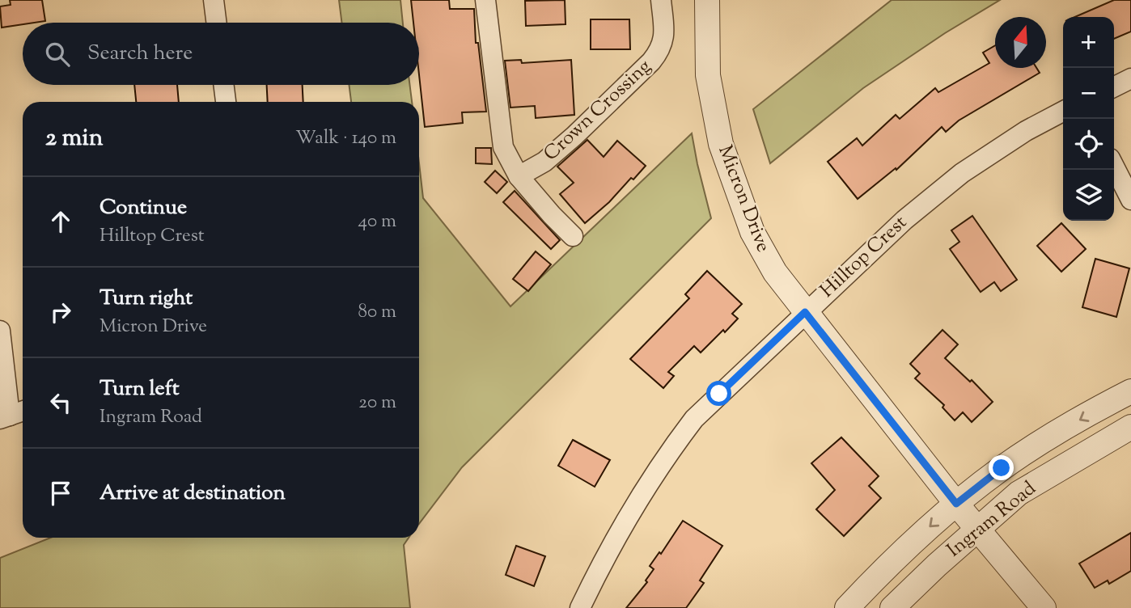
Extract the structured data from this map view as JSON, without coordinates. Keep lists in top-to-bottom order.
{
  "streets": {
    "street": [
      "Crown Crossing",
      "Micron Drive",
      "Hilltop Crest",
      "Ingram Road"
    ]
  },
  "crossings": [
    ["Micron Drive", "Hilltop Crest"],
    ["Micron Drive", "Ingram Road"]
  ],
  "north": "top",
  "page": {
    "map_buttons": ["+", "−"],
    "search": "Search here",
    "heading": ["2 min", "Walk · 140 m"],
    "list": [
      ["Continue", "Hilltop Crest", "40 m"],
      ["Turn right", "Micron Drive", "80 m"],
      ["Turn left", "Ingram Road", "20 m"],
      "Arrive at destination"
    ]
  }
}
